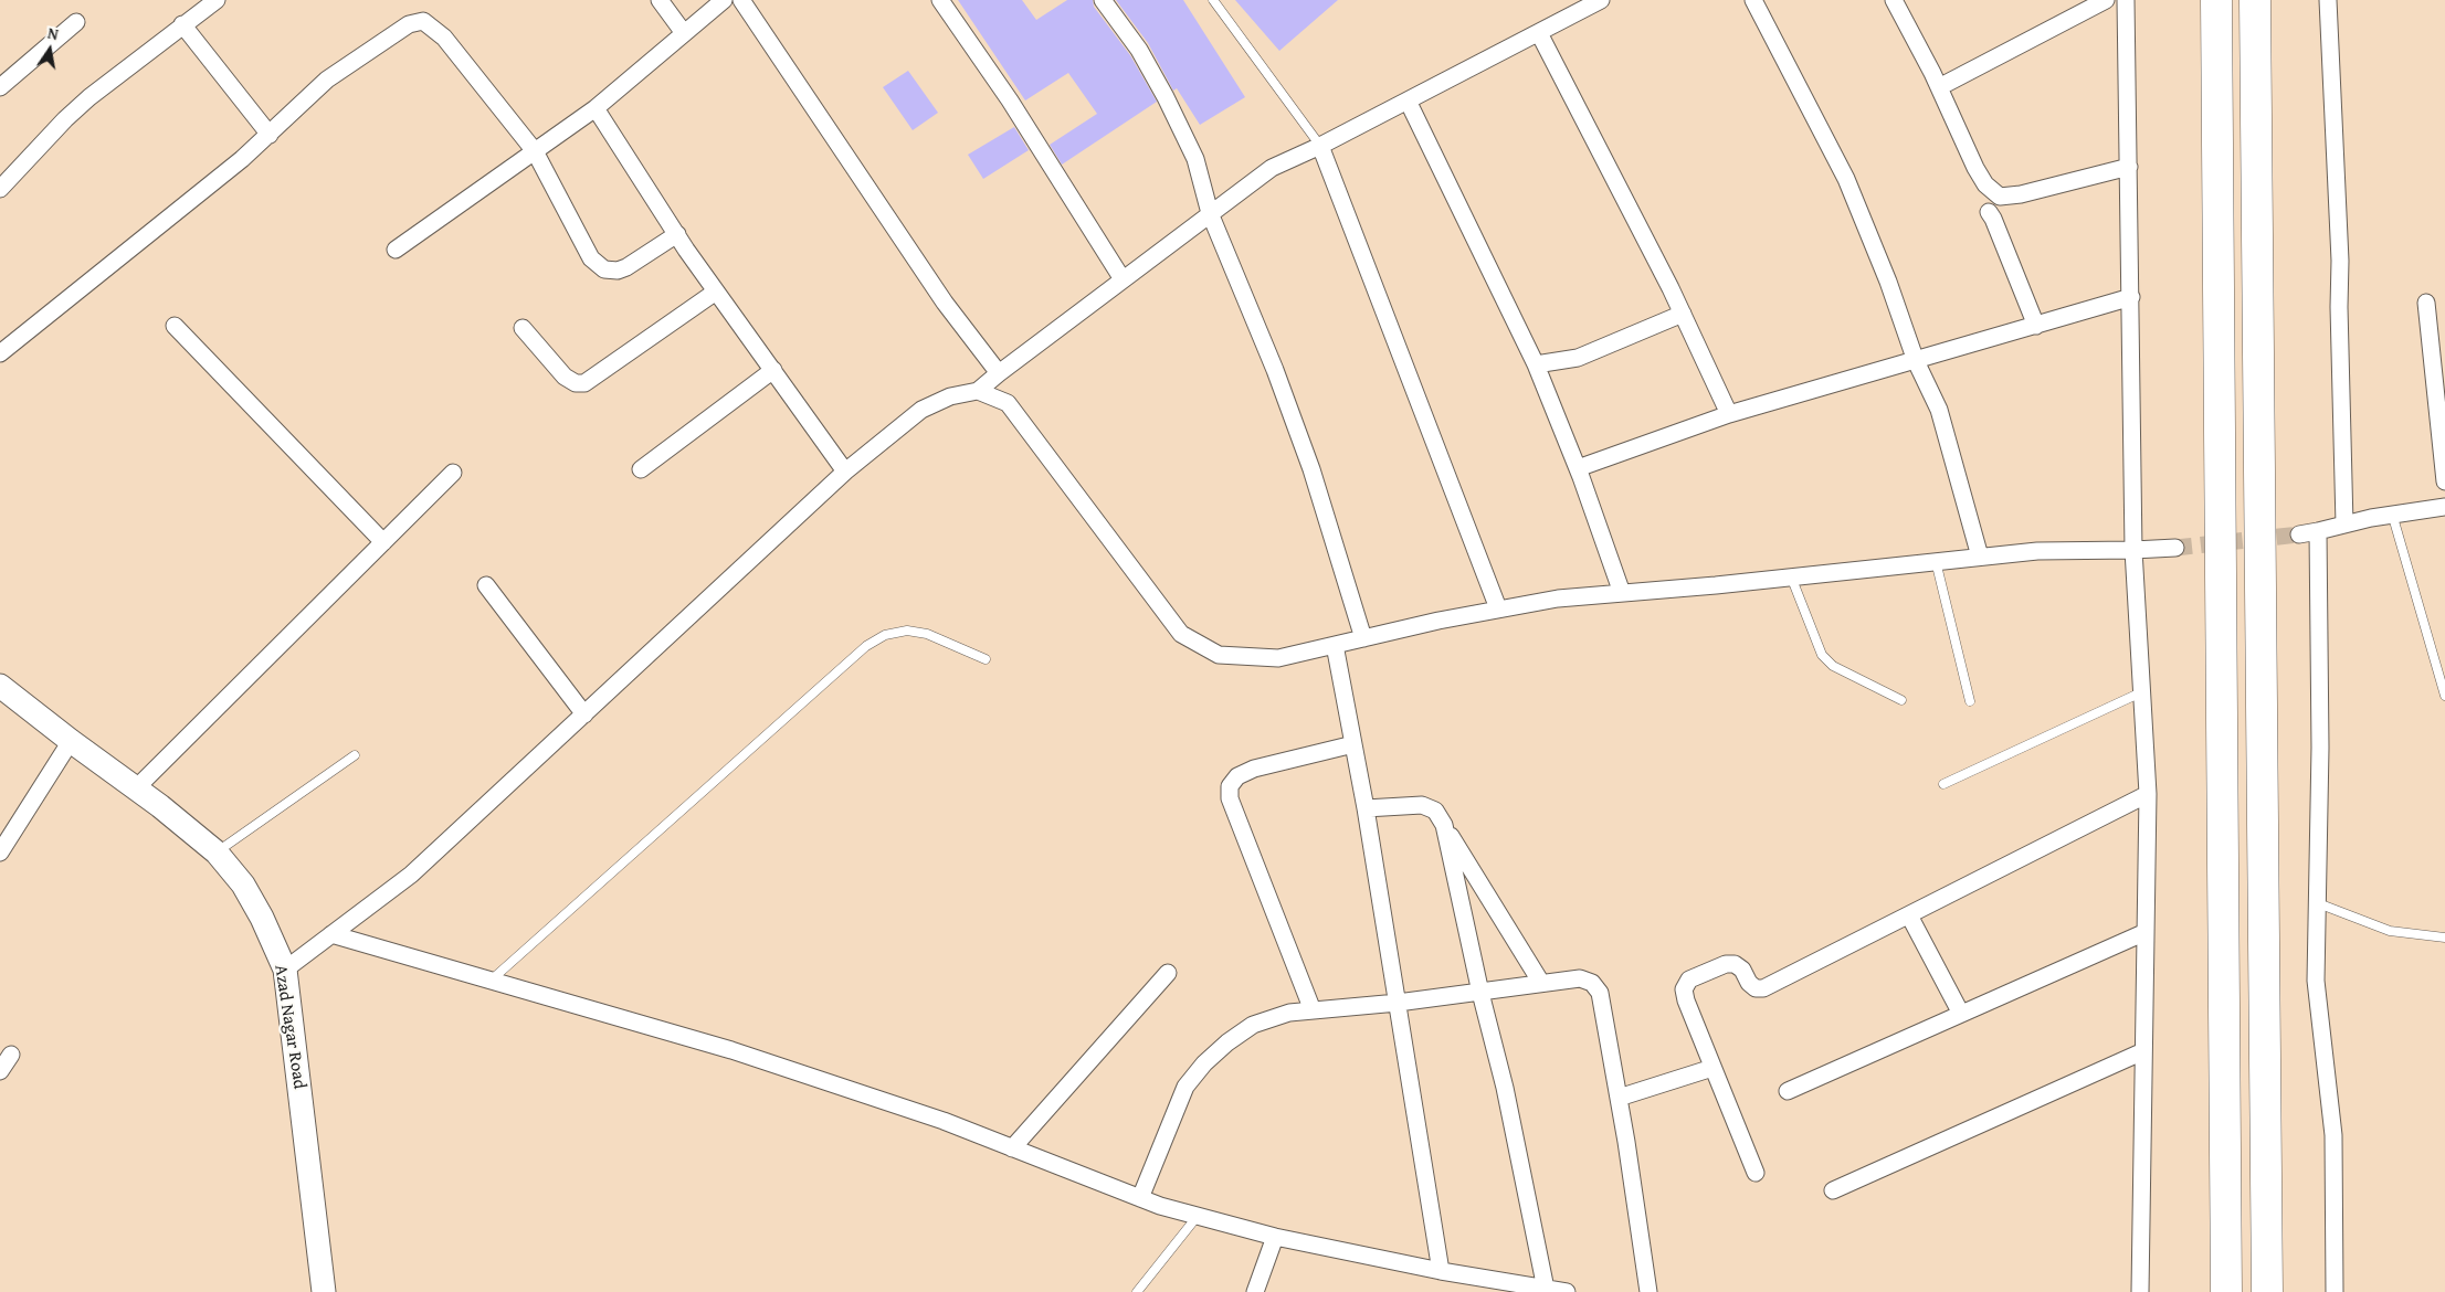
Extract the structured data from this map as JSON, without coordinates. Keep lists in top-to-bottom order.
{
  "streets": {
    "street": ["Azad Nagar Road"]
  },
  "north": "top"
}
